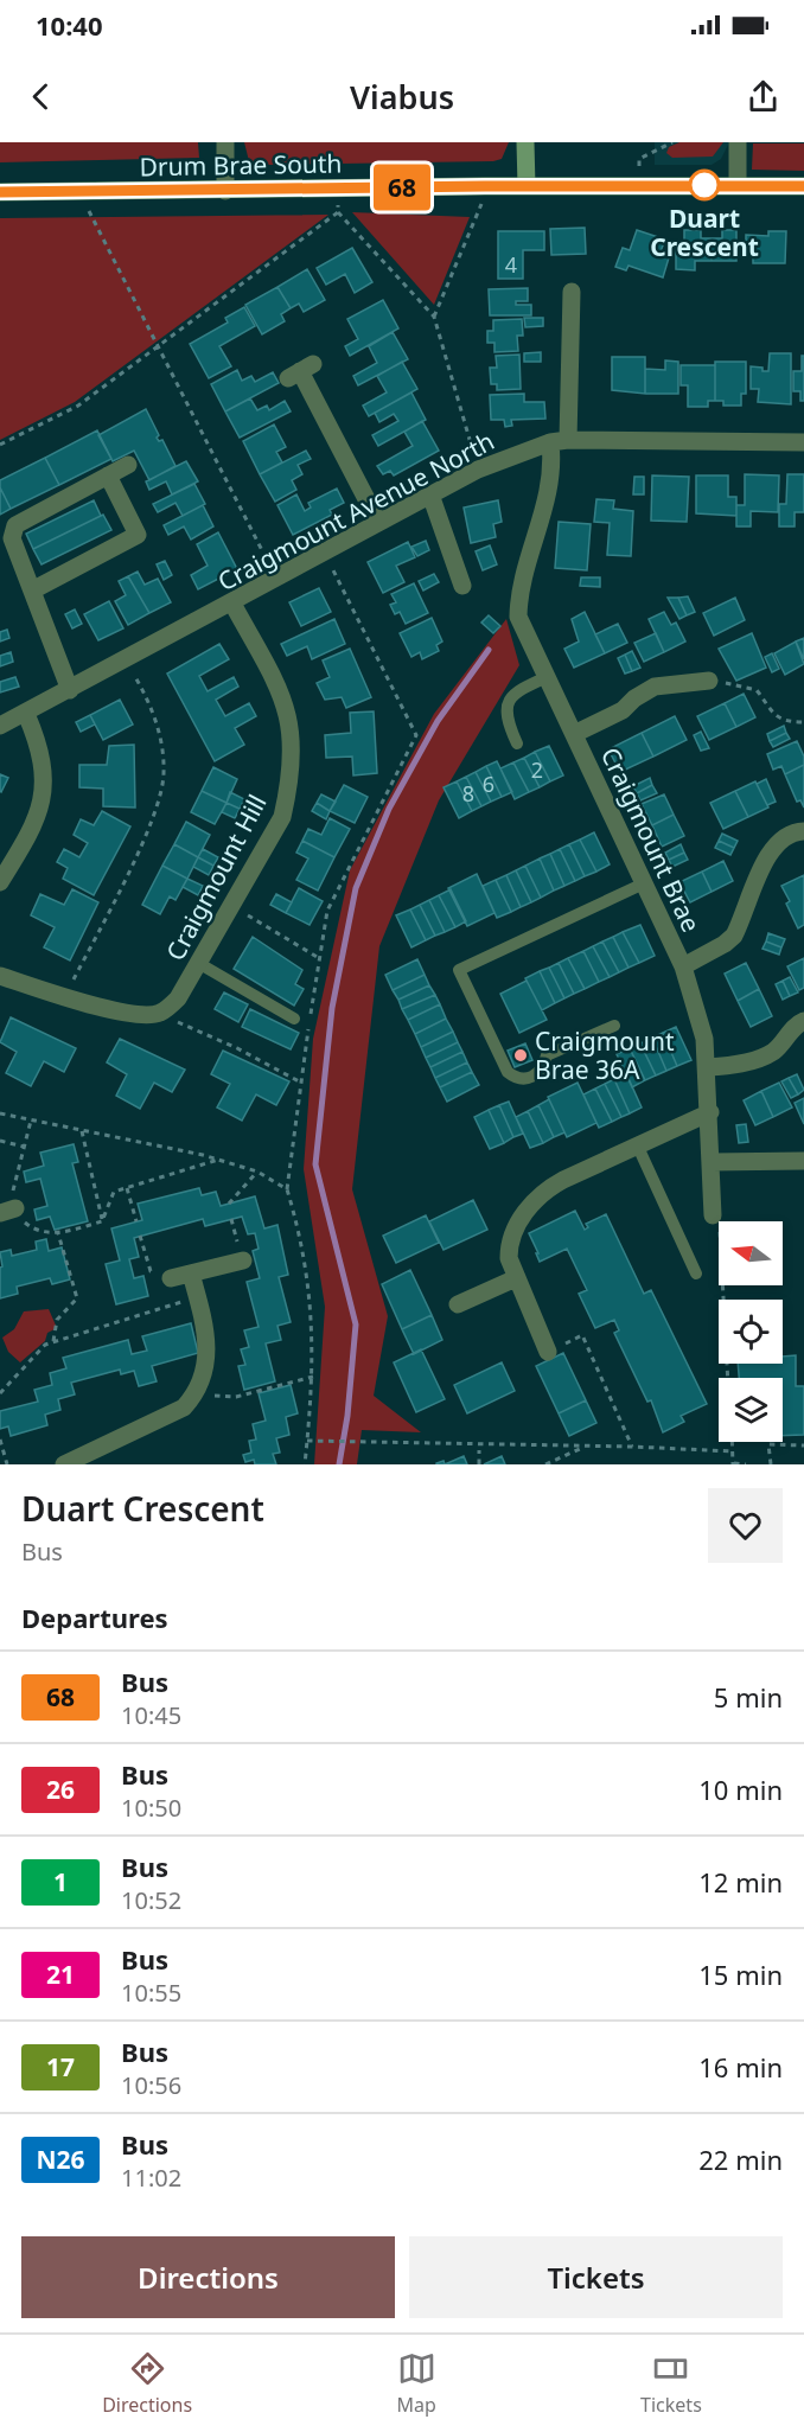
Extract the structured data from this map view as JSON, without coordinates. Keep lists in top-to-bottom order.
{
  "streets": {
    "main road": ["Drum Brae South"],
    "street": ["Craigmount Avenue North", "Craigmount Brae", "Craigmount Hill"]
  },
  "crossings": [
    ["Craigmount Avenue North", "Craigmount Brae"],
    ["Craigmount Avenue North", "Craigmount Hill"]
  ],
  "places": ["Duart Crescent", "Craigmount Brae 36A"],
  "lines": ["bus line 68"],
  "house_numbers": [
    "4",
    "2",
    "6",
    "8"
  ],
  "north": "left",
  "page": {
    "status": "10:40",
    "header": "Viabus",
    "on_map": "68",
    "heading": [
      ["Duart Crescent", "Bus"],
      "Departures"
    ],
    "list": [
      {
        "mark": "68",
        "name": "Bus",
        "note": "10:45",
        "value": "5 min"
      },
      {
        "mark": "26",
        "name": "Bus",
        "note": "10:50",
        "value": "10 min"
      },
      {
        "mark": "1",
        "name": "Bus",
        "note": "10:52",
        "value": "12 min"
      },
      {
        "mark": "21",
        "name": "Bus",
        "note": "10:55",
        "value": "15 min"
      },
      {
        "mark": "17",
        "name": "Bus",
        "note": "10:56",
        "value": "16 min"
      },
      {
        "mark": "N26",
        "name": "Bus",
        "note": "11:02",
        "value": "22 min"
      }
    ],
    "buttons": ["Directions", "Tickets"],
    "tabs": ["Directions", "Map", "Tickets"]
  }
}
